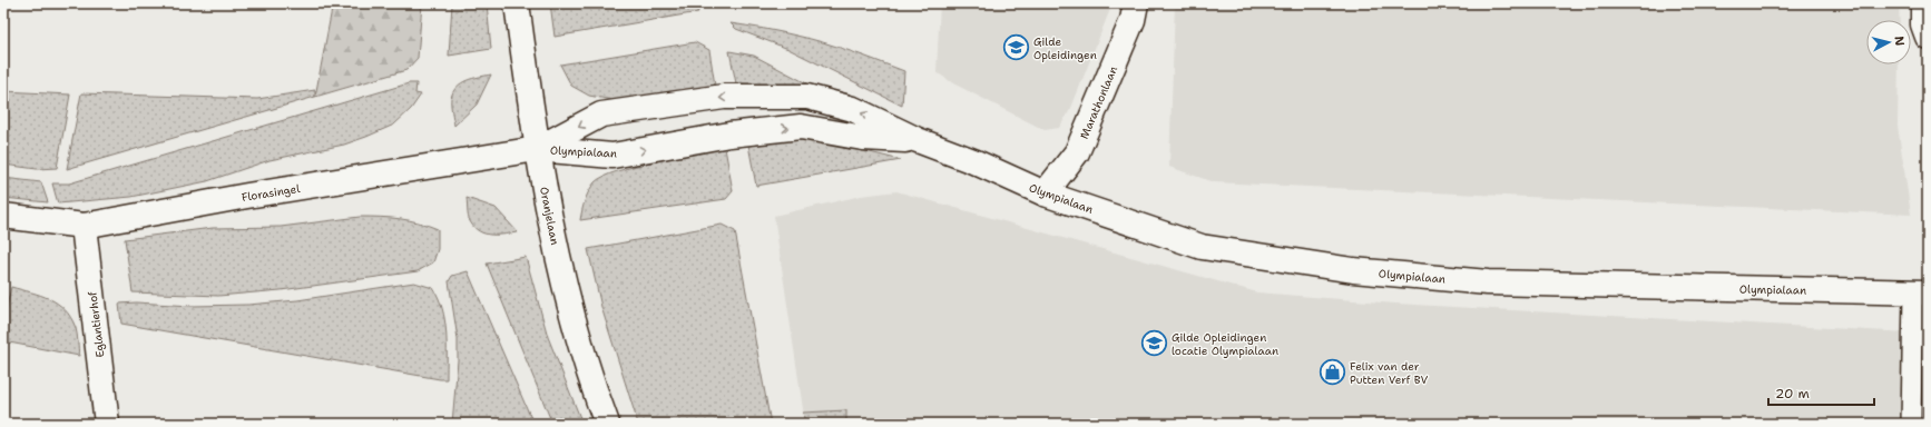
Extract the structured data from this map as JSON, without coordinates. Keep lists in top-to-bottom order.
{
  "streets": {
    "street": [
      "Marathonlaan",
      "Olympialaan",
      "Florasingel",
      "Oranjelaan",
      "Eglantierhof"
    ]
  },
  "crossings": [
    ["Marathonlaan", "Olympialaan"],
    ["Olympialaan", "Florasingel"],
    ["Olympialaan", "Oranjelaan"],
    ["Florasingel", "Oranjelaan"],
    ["Florasingel", "Eglantierhof"]
  ],
  "places": {
    "school or university": ["Gilde Opleidingen", "Gilde Opleidingen locatie Olympialaan"],
    "shop": ["Felix van der Putten Verf BV"]
  },
  "scale_bar": "20 m",
  "north": "right"
}
